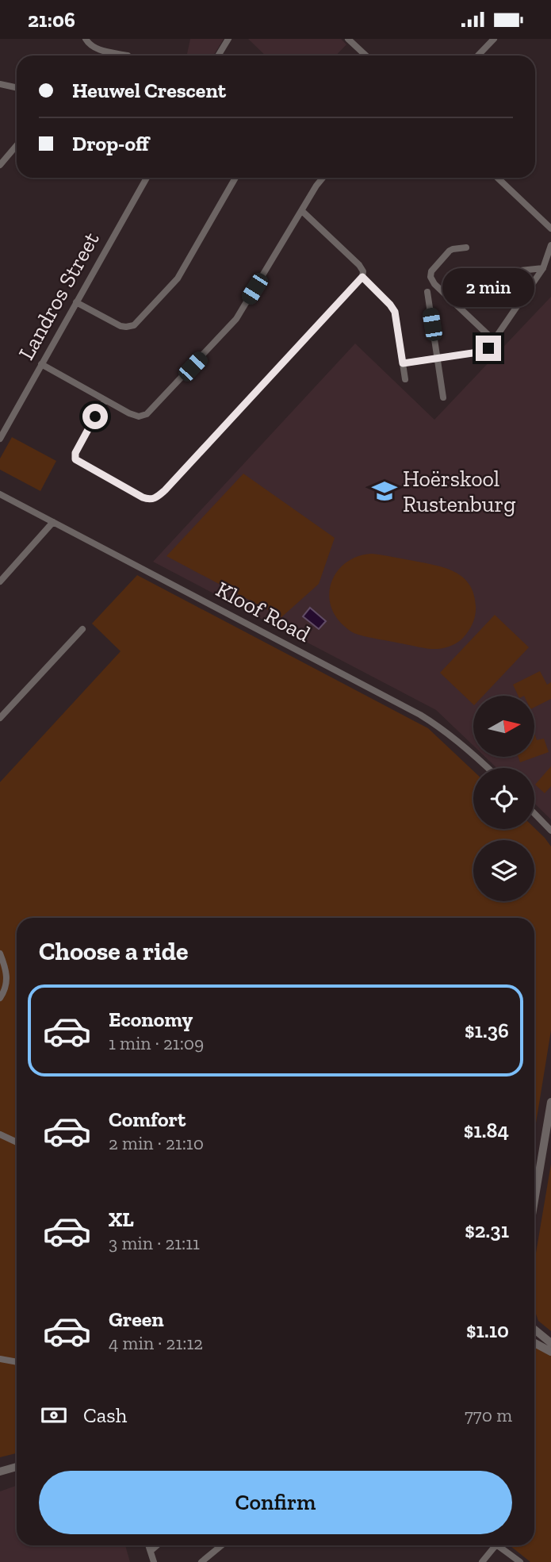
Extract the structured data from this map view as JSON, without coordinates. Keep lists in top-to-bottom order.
{
  "streets": {
    "street": ["Landros Street", "Kloof Road"]
  },
  "places": {
    "school or university": ["Hoërskool Rustenburg"]
  },
  "north": "right",
  "page": {
    "status": "21:06",
    "banner": ["Heuwel Crescent", "Drop-off"],
    "bubble": "2 min",
    "heading": "Choose a ride",
    "list": [
      {
        "name": "Economy",
        "note": "1 min · 21:09",
        "value": "$1.36"
      },
      {
        "name": "Comfort",
        "note": "2 min · 21:10",
        "value": "$1.84"
      },
      {
        "name": "XL",
        "note": "3 min · 21:11",
        "value": "$2.31"
      },
      {
        "name": "Green",
        "note": "4 min · 21:12",
        "value": "$1.10"
      }
    ],
    "pay": ["Cash", "770 m"],
    "buttons": "Confirm"
  }
}
